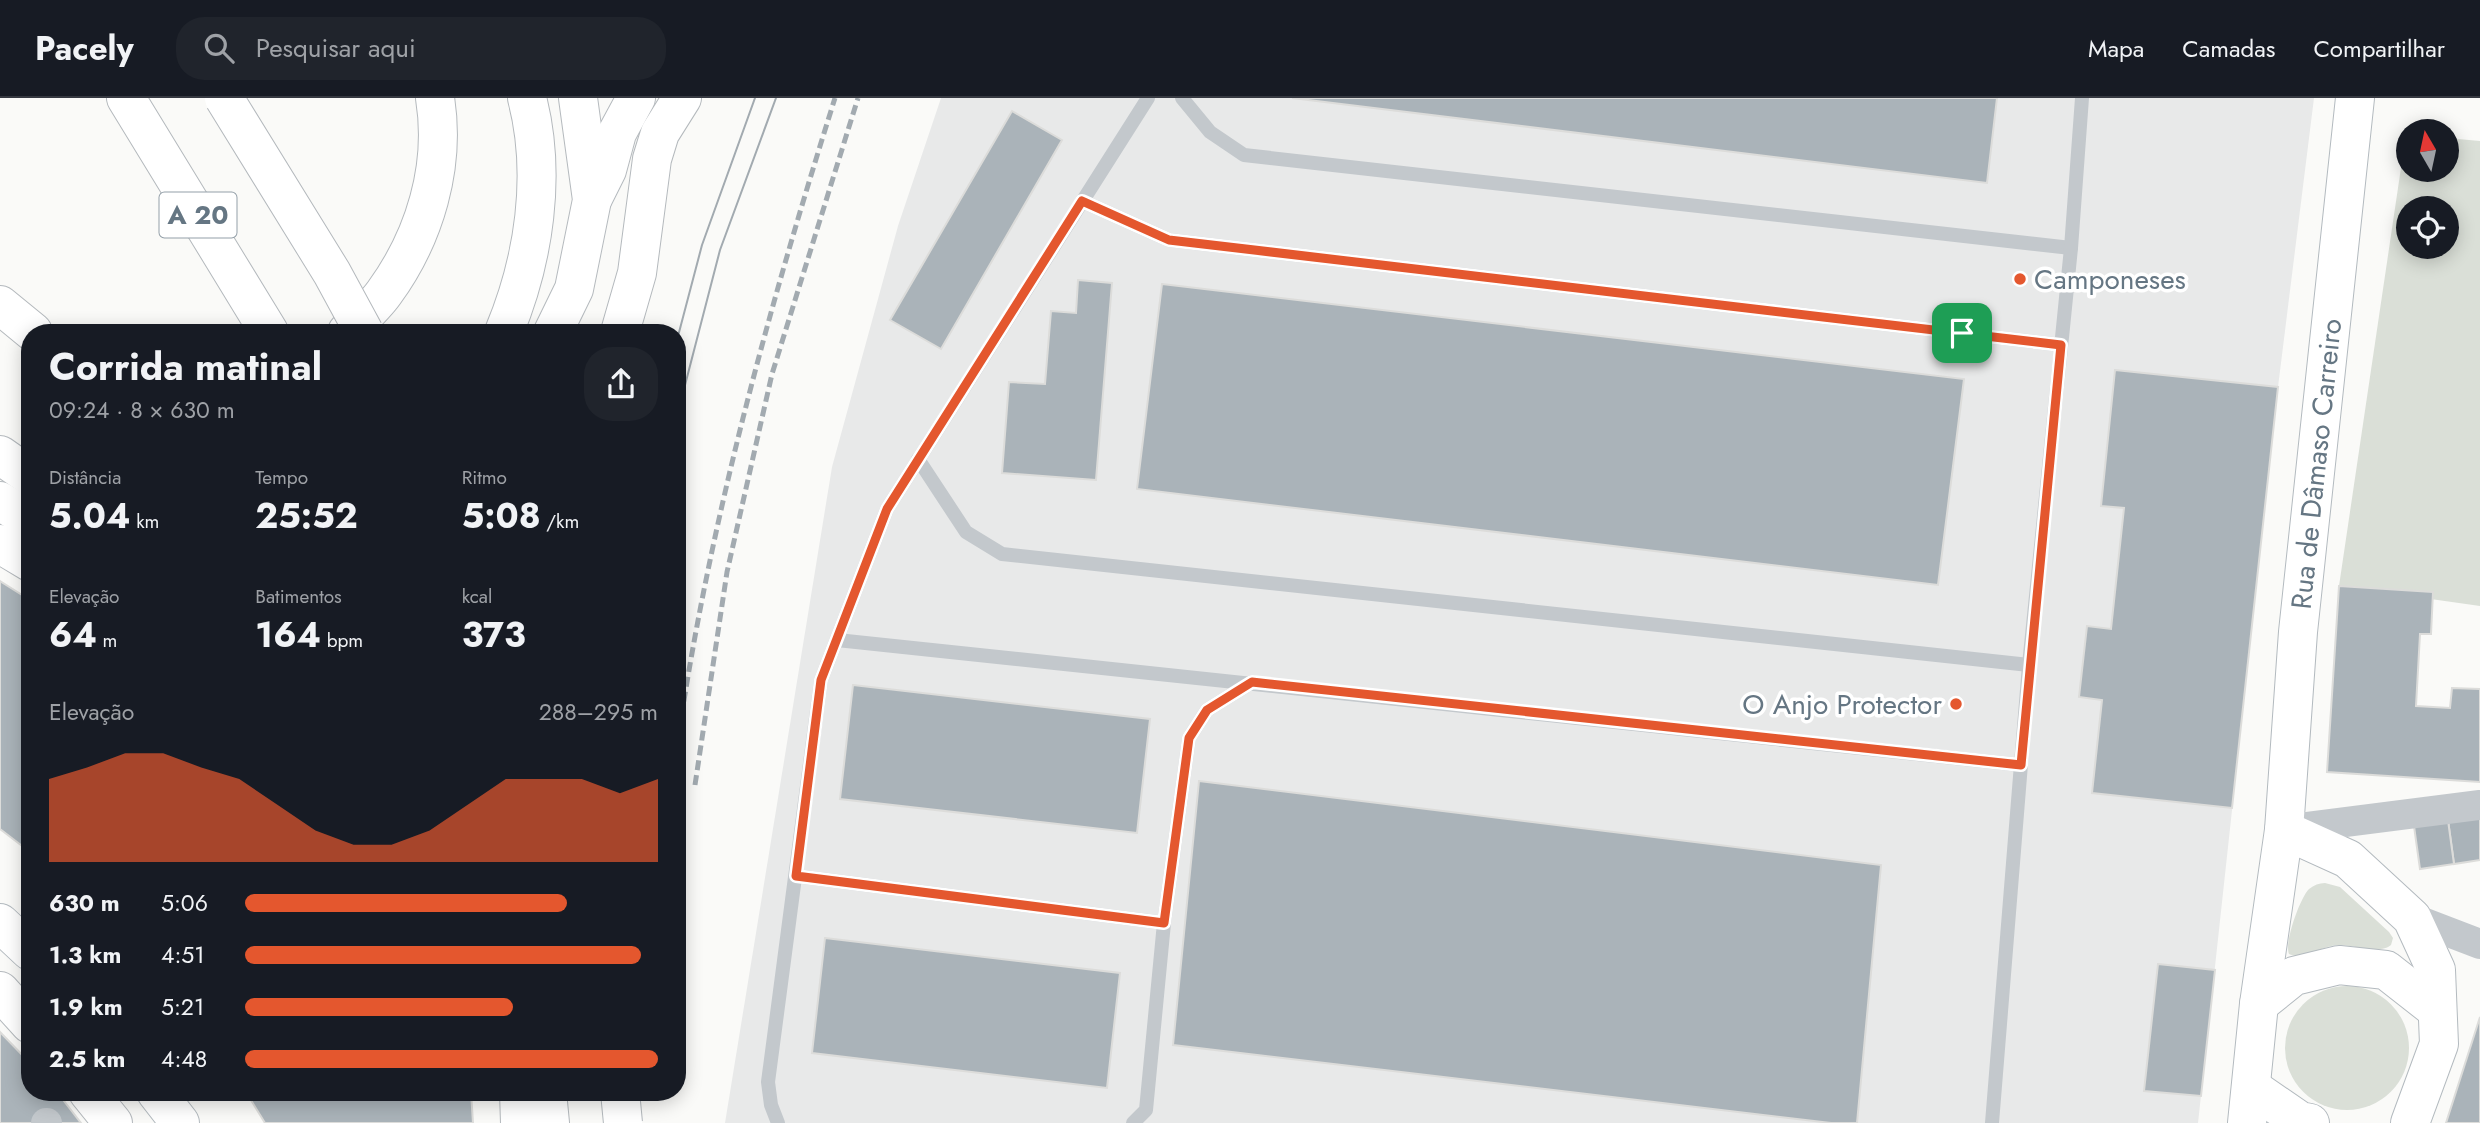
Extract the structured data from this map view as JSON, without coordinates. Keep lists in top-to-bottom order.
{
  "streets": {
    "main road": ["A 20", "Rua de Dâmaso Carreiro"]
  },
  "places": ["Camponeses", "O Anjo Protector"],
  "north": "top",
  "page": {
    "header": "Pacely",
    "search": "Pesquisar aqui",
    "nav": ["Mapa", "Camadas", "Compartilhar"],
    "heading": ["Corrida matinal", "09:24 · 8 × 630 m"],
    "stats": [
      ["Distância", "5.04 km"],
      ["Tempo", "25:52"],
      ["Ritmo", "5:08 /km"],
      ["Elevação", "64 m"],
      ["Batimentos", "164 bpm"],
      ["kcal", "373"]
    ],
    "chart": ["Elevação", "288–295 m"],
    "list": [
      {
        "name": "630 m",
        "note": "5:06"
      },
      {
        "name": "1.3 km",
        "note": "4:51"
      },
      {
        "name": "1.9 km",
        "note": "5:21"
      },
      {
        "name": "2.5 km",
        "note": "4:48"
      }
    ]
  }
}
